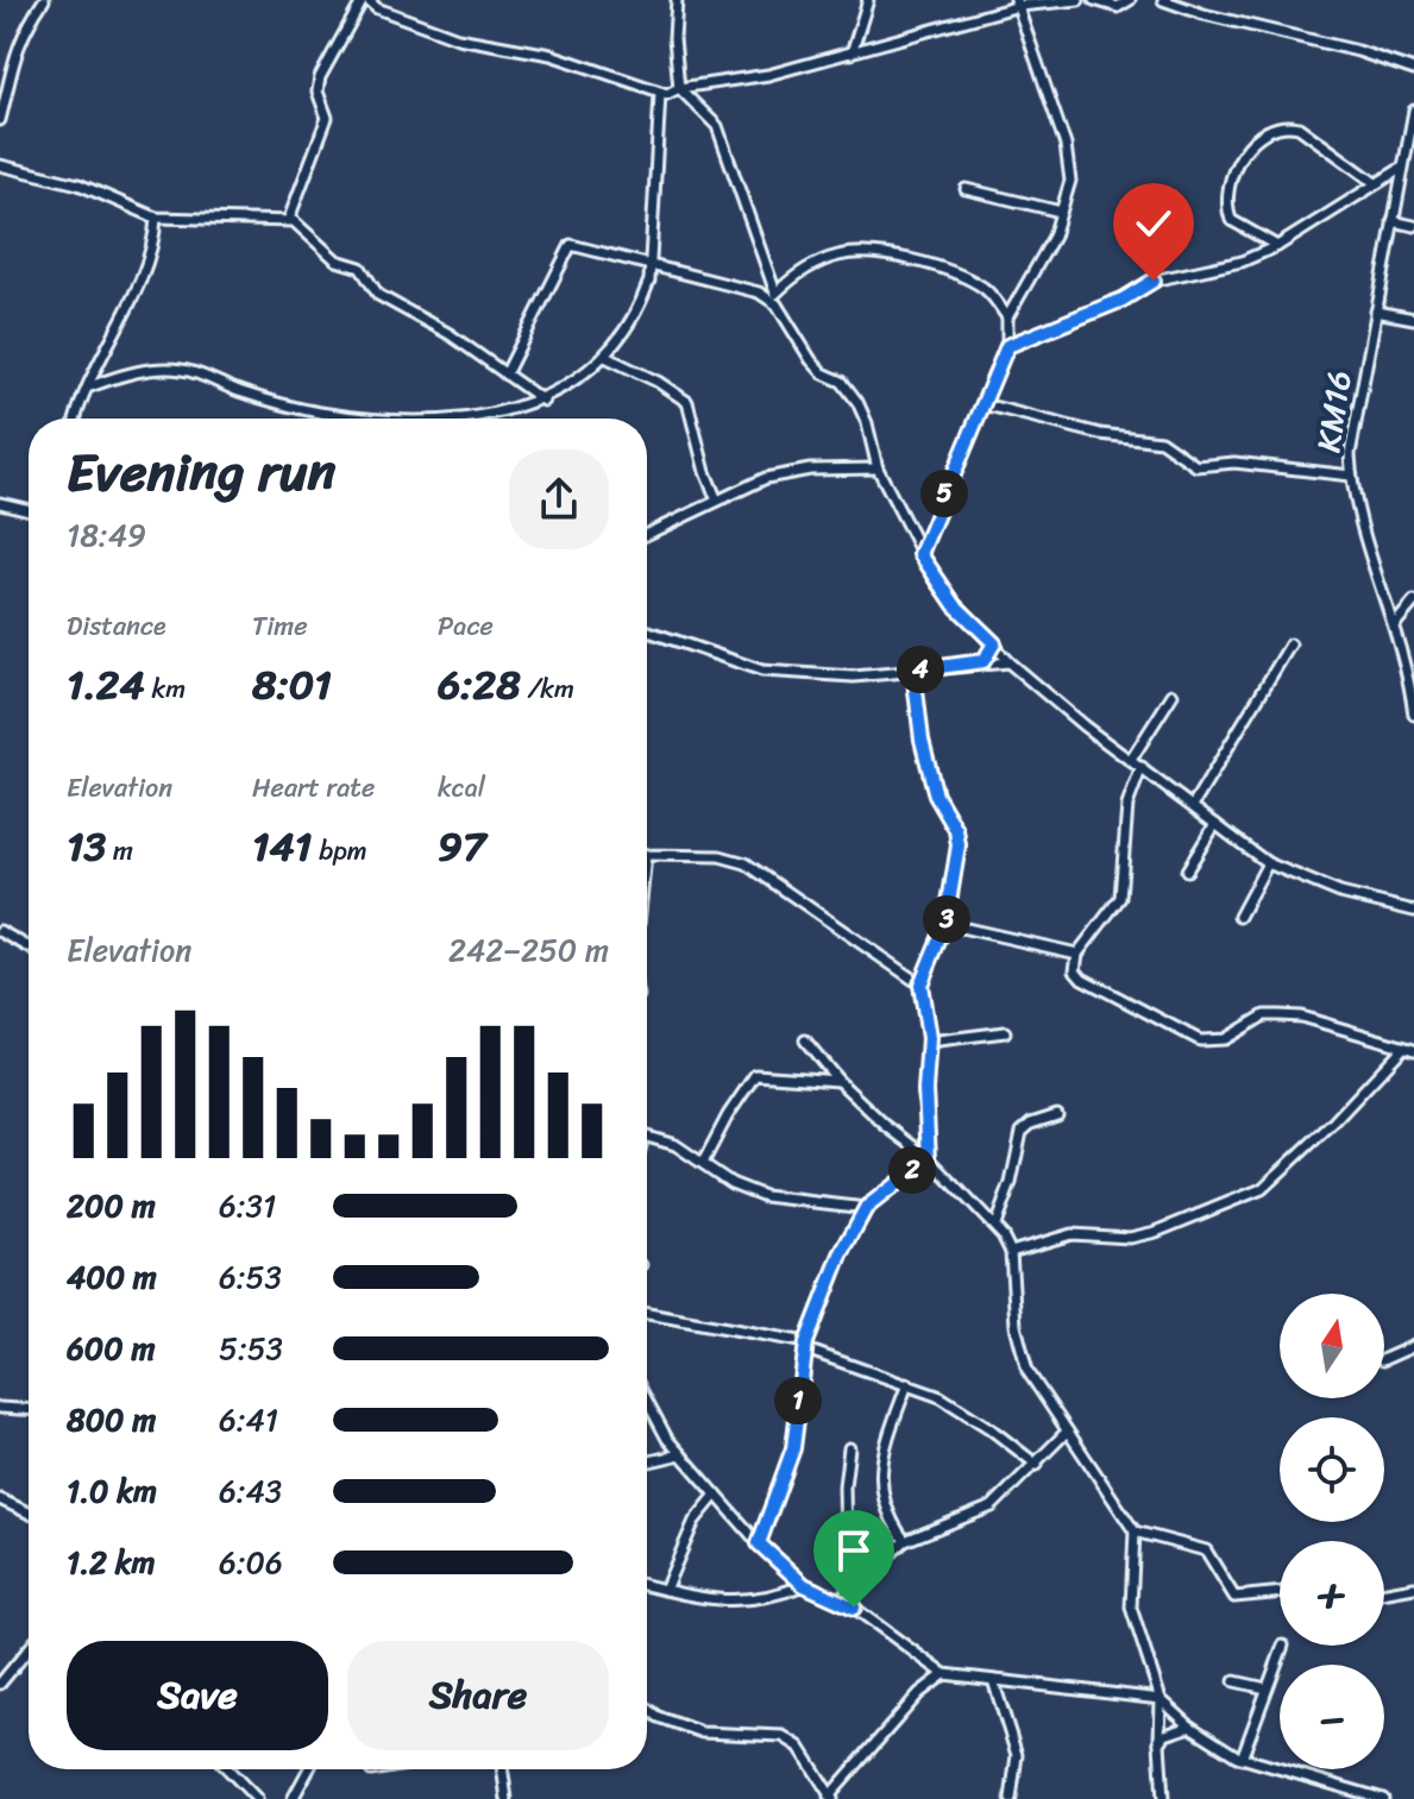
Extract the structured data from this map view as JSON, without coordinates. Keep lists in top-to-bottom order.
{
  "streets": {
    "street": ["KM16"]
  },
  "north": "top",
  "page": {
    "heading": ["Evening run", "18:49"],
    "pins": [
      "5",
      "4",
      "3",
      "2",
      "1"
    ],
    "stats": [
      ["Distance", "1.24 km"],
      ["Time", "8:01"],
      ["Pace", "6:28 /km"],
      ["Elevation", "13 m"],
      ["Heart rate", "141 bpm"],
      ["kcal", "97"]
    ],
    "chart": ["Elevation", "242–250 m"],
    "list": [
      {
        "name": "200 m",
        "note": "6:31"
      },
      {
        "name": "400 m",
        "note": "6:53"
      },
      {
        "name": "600 m",
        "note": "5:53"
      },
      {
        "name": "800 m",
        "note": "6:41"
      },
      {
        "name": "1.0 km",
        "note": "6:43"
      },
      {
        "name": "1.2 km",
        "note": "6:06"
      }
    ],
    "map_buttons": ["+", "−"],
    "buttons": ["Save", "Share"]
  }
}
